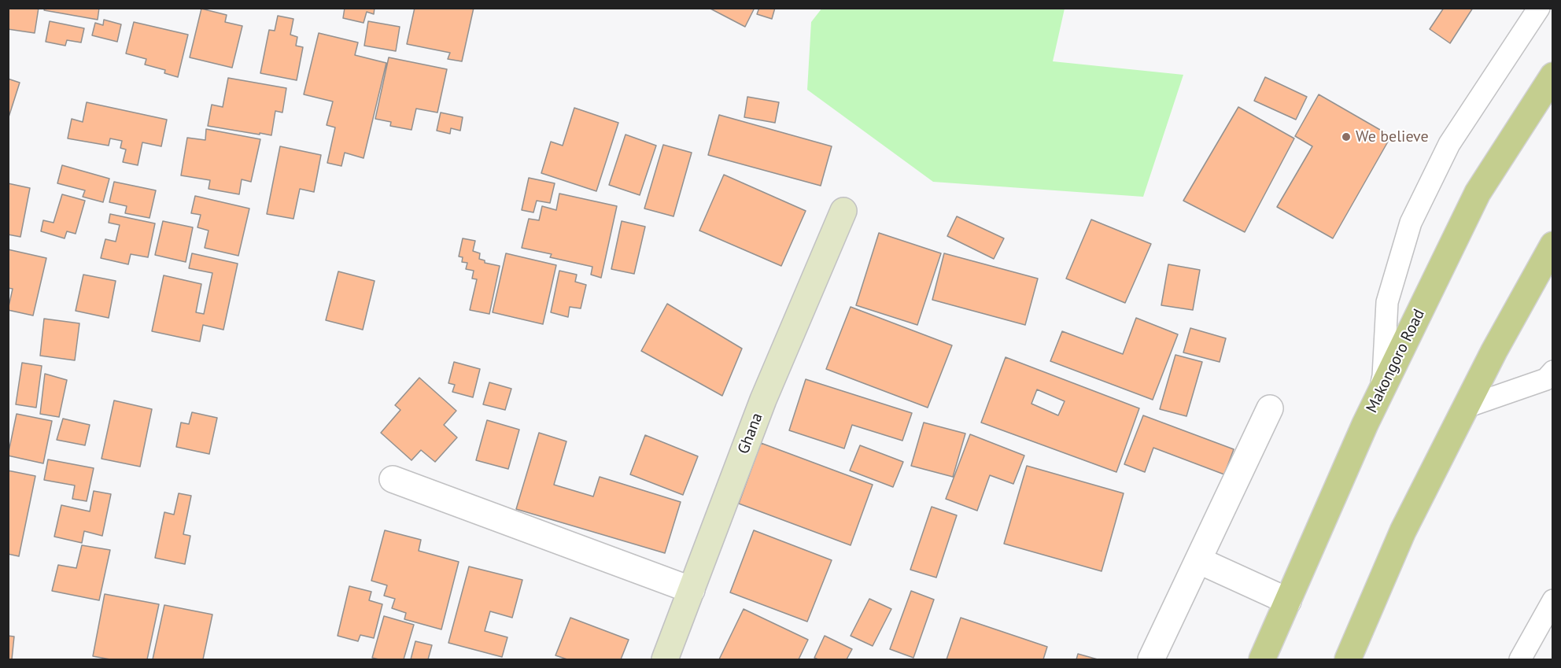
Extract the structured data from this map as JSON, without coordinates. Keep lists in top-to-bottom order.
{
  "streets": {
    "main road": ["Makongoro Road"],
    "street": ["Ghana"]
  },
  "places": ["We believe"]
}
